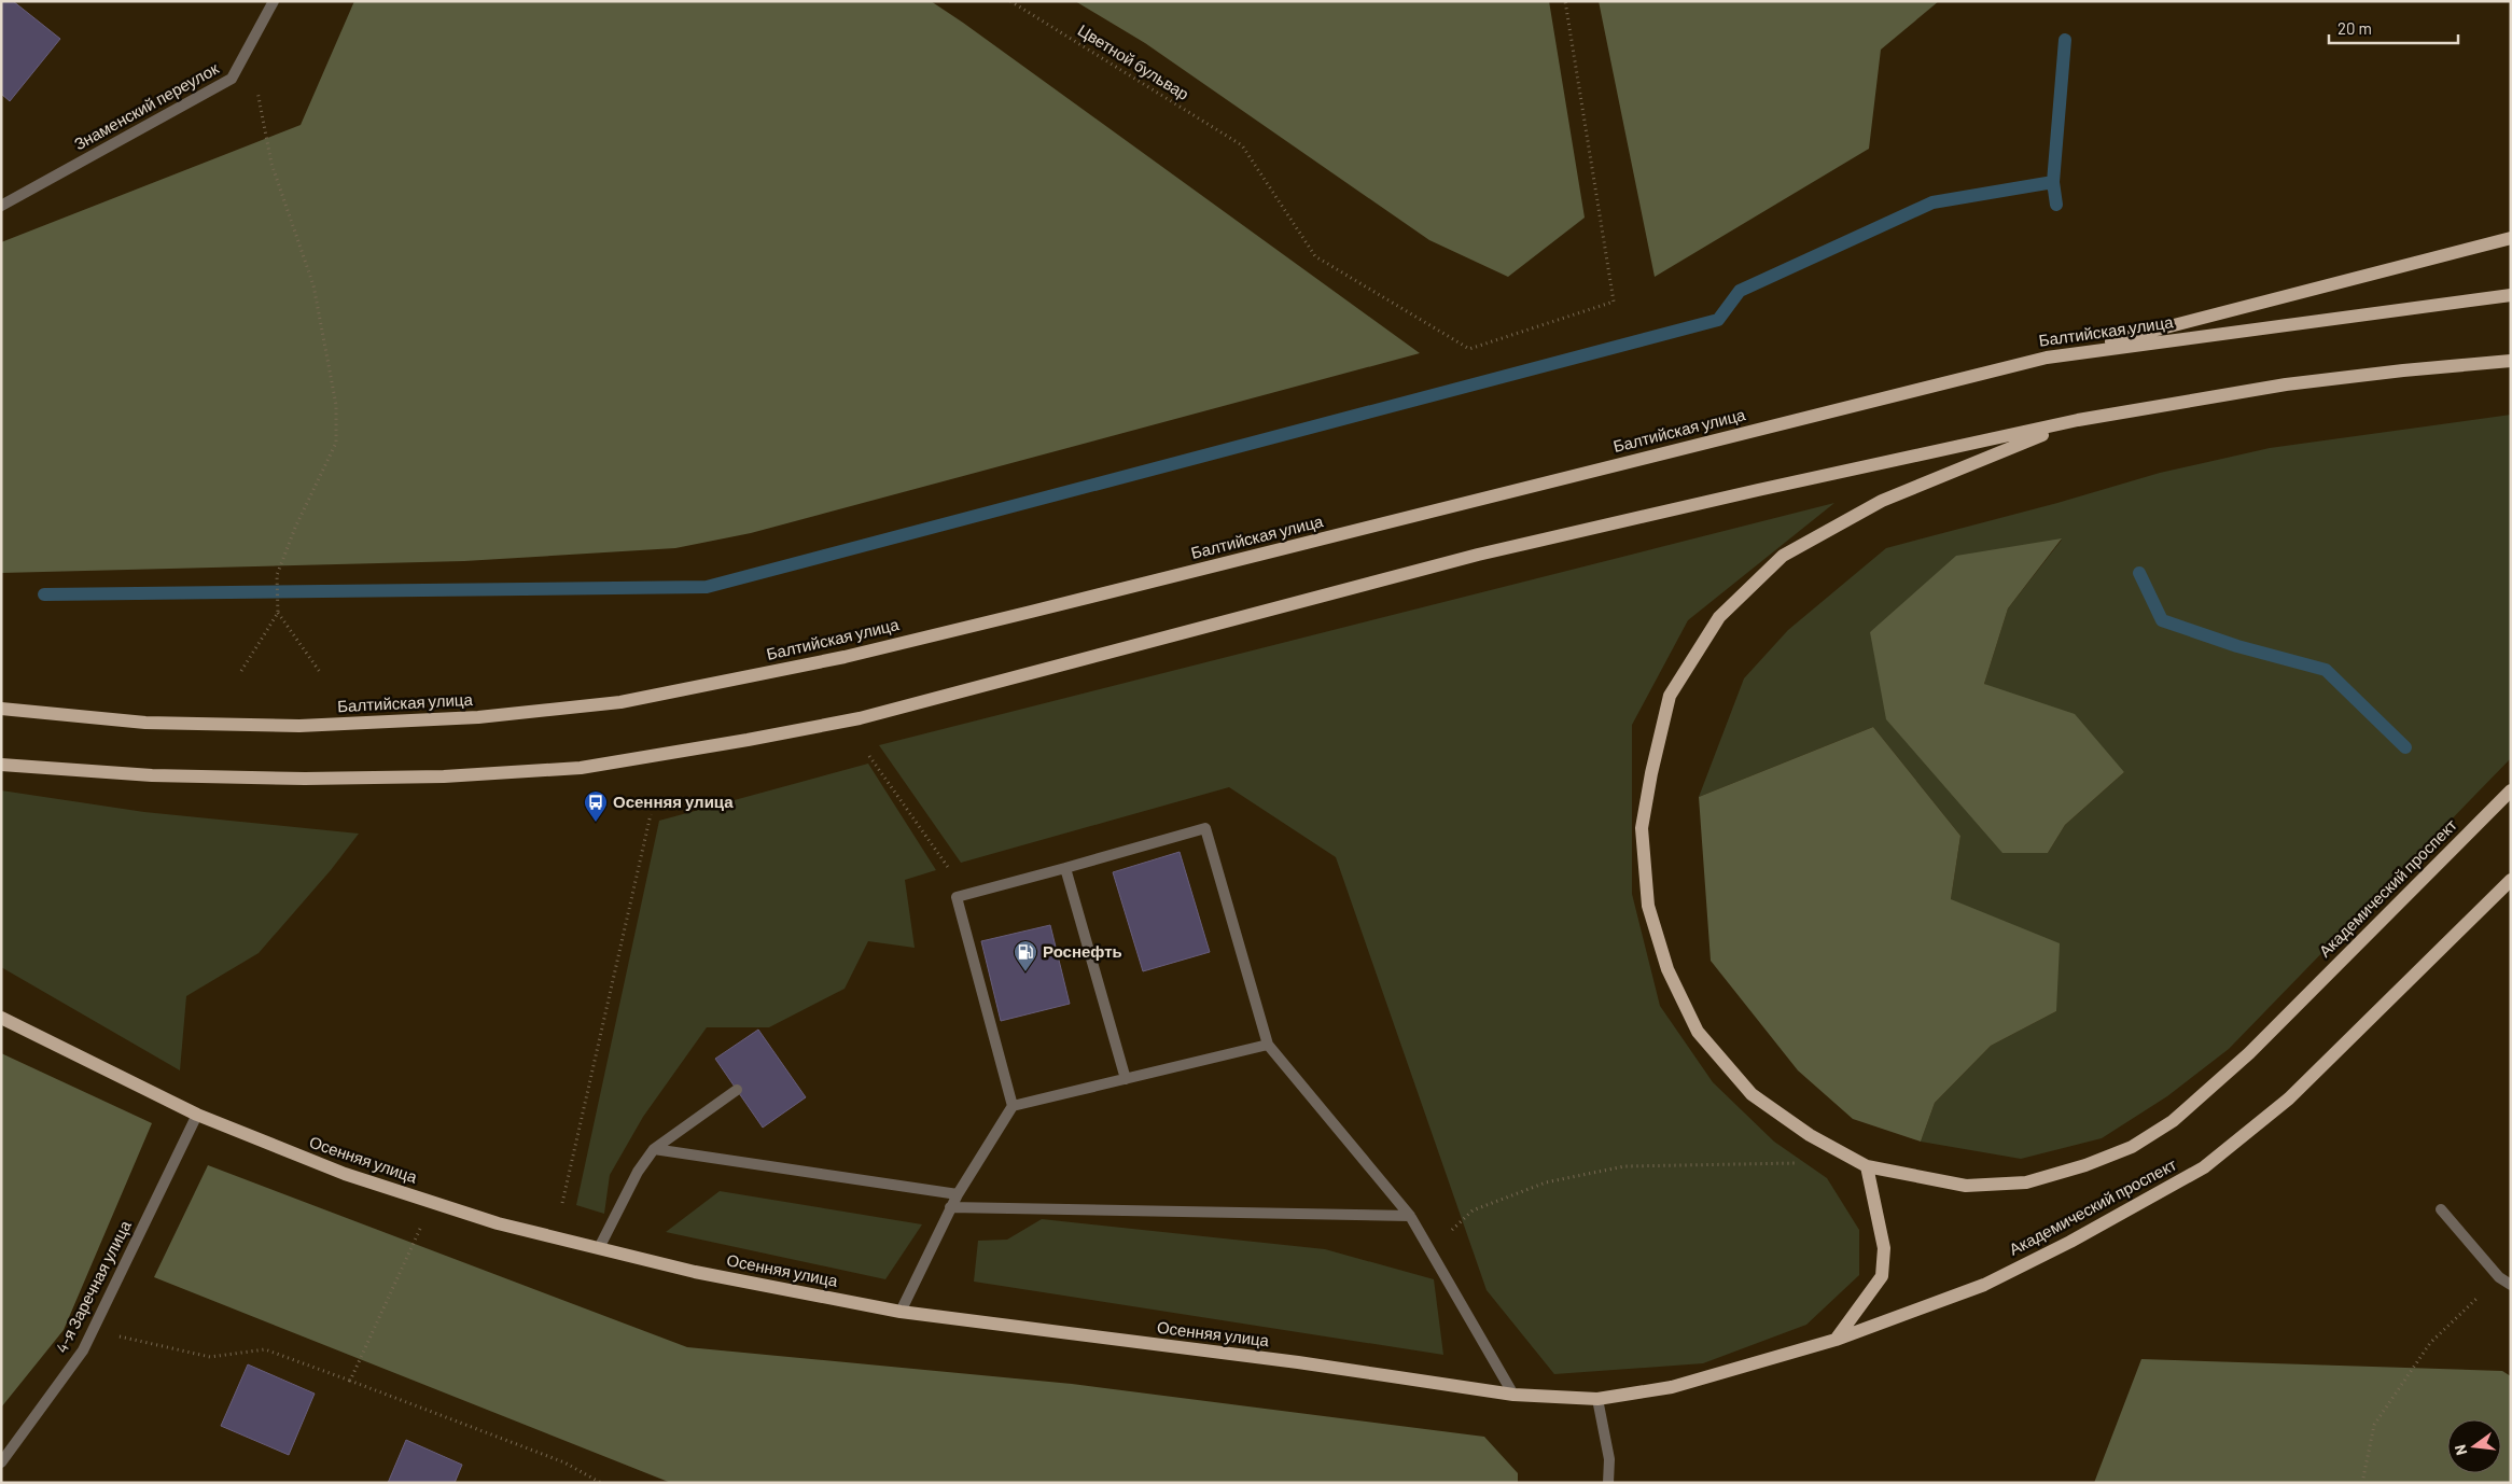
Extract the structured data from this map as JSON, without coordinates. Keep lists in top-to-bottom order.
{
  "streets": {
    "main road": ["Балтийская улица", "Академический проспект", "Осенняя улица"],
    "street": ["Знаменский переулок", "4-я Заречная улица"],
    "path": ["Цветной бульвар"]
  },
  "crossings": [
    ["Академический проспект", "Осенняя улица"],
    ["Осенняя улица", "4-я Заречная улица"]
  ],
  "places": {
    "bus stop": ["Осенняя улица"],
    "fuel station": ["Роснефть"]
  },
  "scale_bar": "20 m",
  "north": "left"
}
